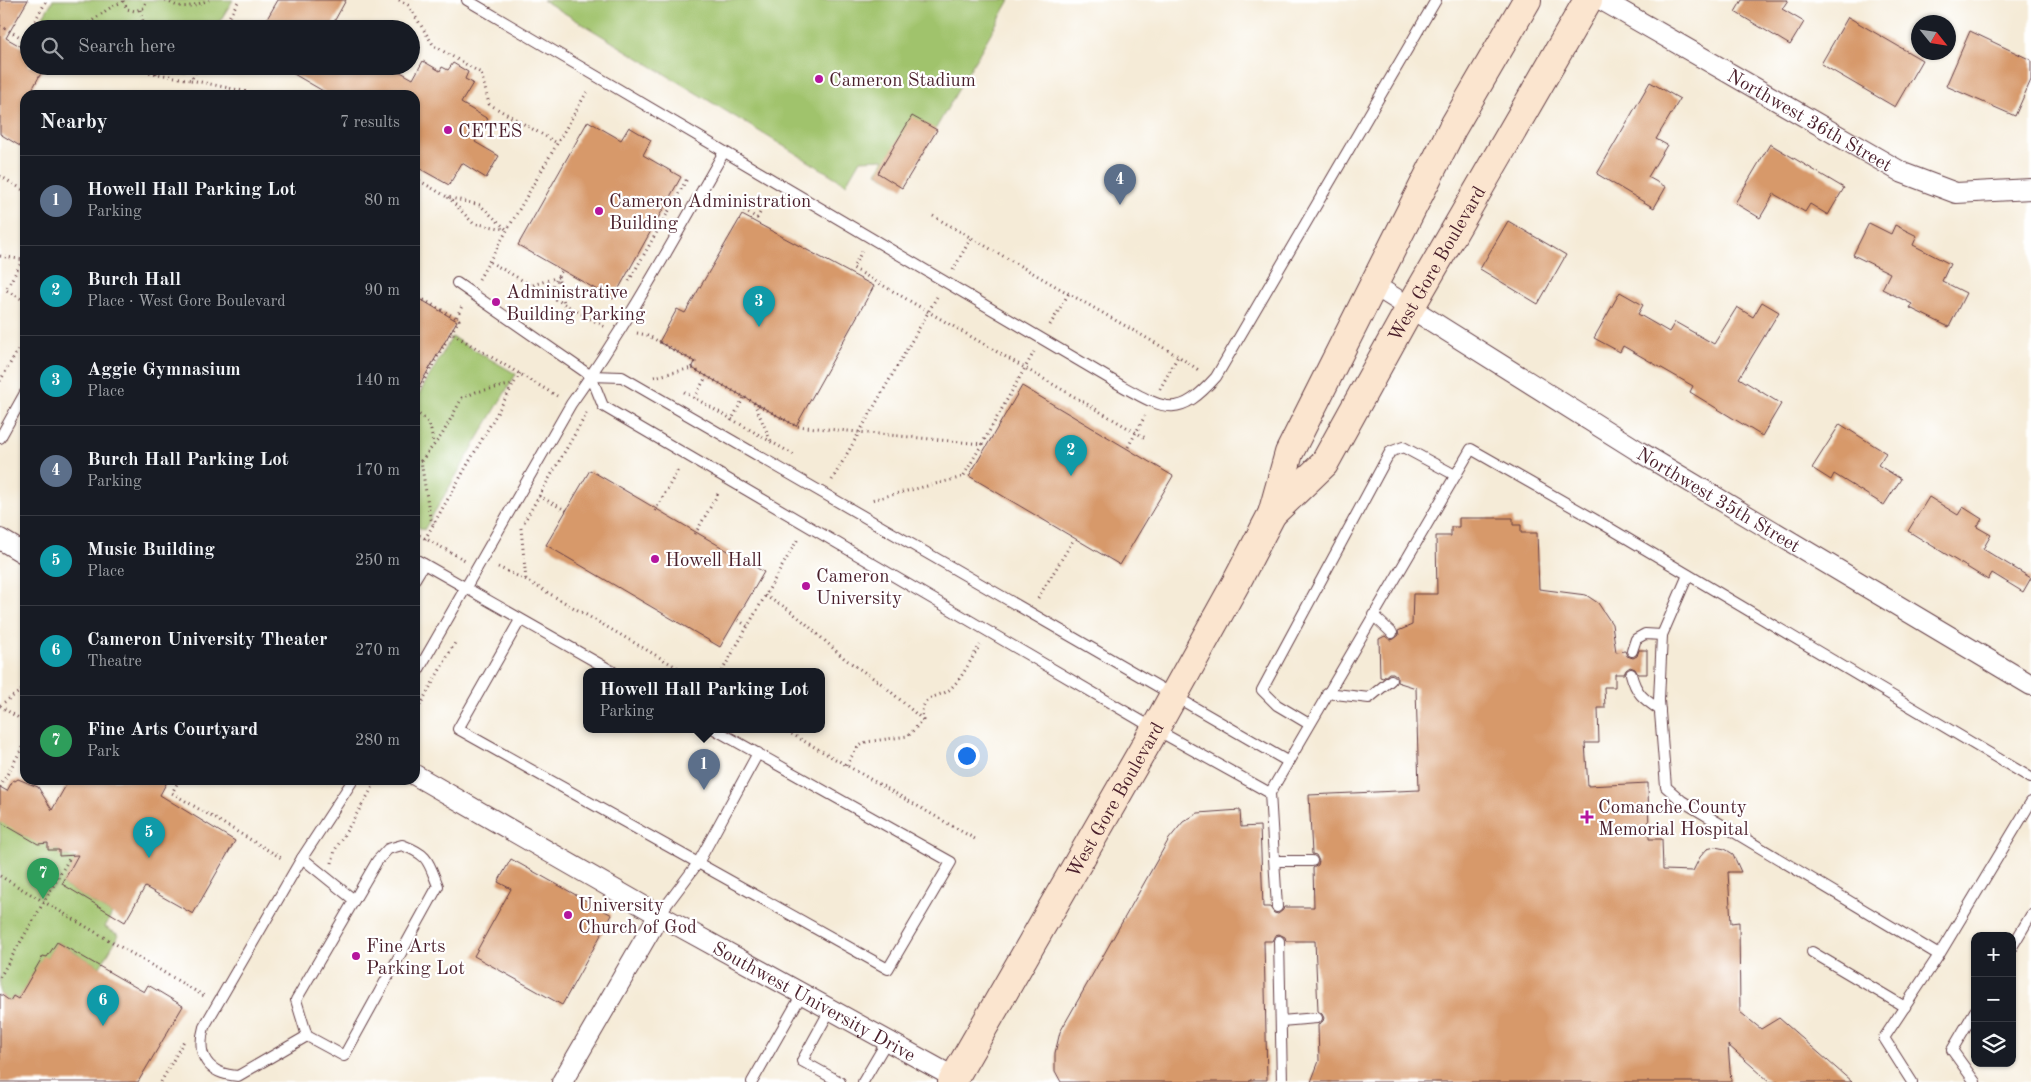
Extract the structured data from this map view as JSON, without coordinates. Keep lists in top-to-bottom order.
{
  "streets": {
    "main road": ["West Gore Boulevard"],
    "street": ["Northwest 36th Street", "Northwest 35th Street", "Southwest University Drive"]
  },
  "crossings": [
    ["West Gore Boulevard", "Northwest 35th Street"],
    ["West Gore Boulevard", "Southwest University Drive"]
  ],
  "places": {
    "other": [
      "Cameron Stadium",
      "CETES",
      "Cameron Administration Building",
      "Administrative Building Parking",
      "Howell Hall",
      "Cameron University",
      "University Church of God",
      "Fine Arts Parking Lot"
    ],
    "health": ["Comanche County Memorial Hospital"]
  },
  "north": "bottom right",
  "page": {
    "search": "Search here",
    "heading": ["Nearby", "7 results"],
    "list": [
      {
        "mark": "1",
        "name": "Howell Hall Parking Lot",
        "note": "Parking",
        "value": "80 m"
      },
      {
        "mark": "2",
        "name": "Burch Hall",
        "note": "Place · West Gore Boulevard",
        "value": "90 m"
      },
      {
        "mark": "3",
        "name": "Aggie Gymnasium",
        "note": "Place",
        "value": "140 m"
      },
      {
        "mark": "4",
        "name": "Burch Hall Parking Lot",
        "note": "Parking",
        "value": "170 m"
      },
      {
        "mark": "5",
        "name": "Music Building",
        "note": "Place",
        "value": "250 m"
      },
      {
        "mark": "6",
        "name": "Cameron University Theater",
        "note": "Theatre",
        "value": "270 m"
      },
      {
        "mark": "7",
        "name": "Fine Arts Courtyard",
        "note": "Park",
        "value": "280 m"
      }
    ],
    "pins": [
      "4",
      "3",
      "2",
      "1",
      "5",
      "7",
      "6"
    ],
    "popup": ["Howell Hall Parking Lot", "Parking"],
    "map_buttons": ["+", "−"]
  }
}
